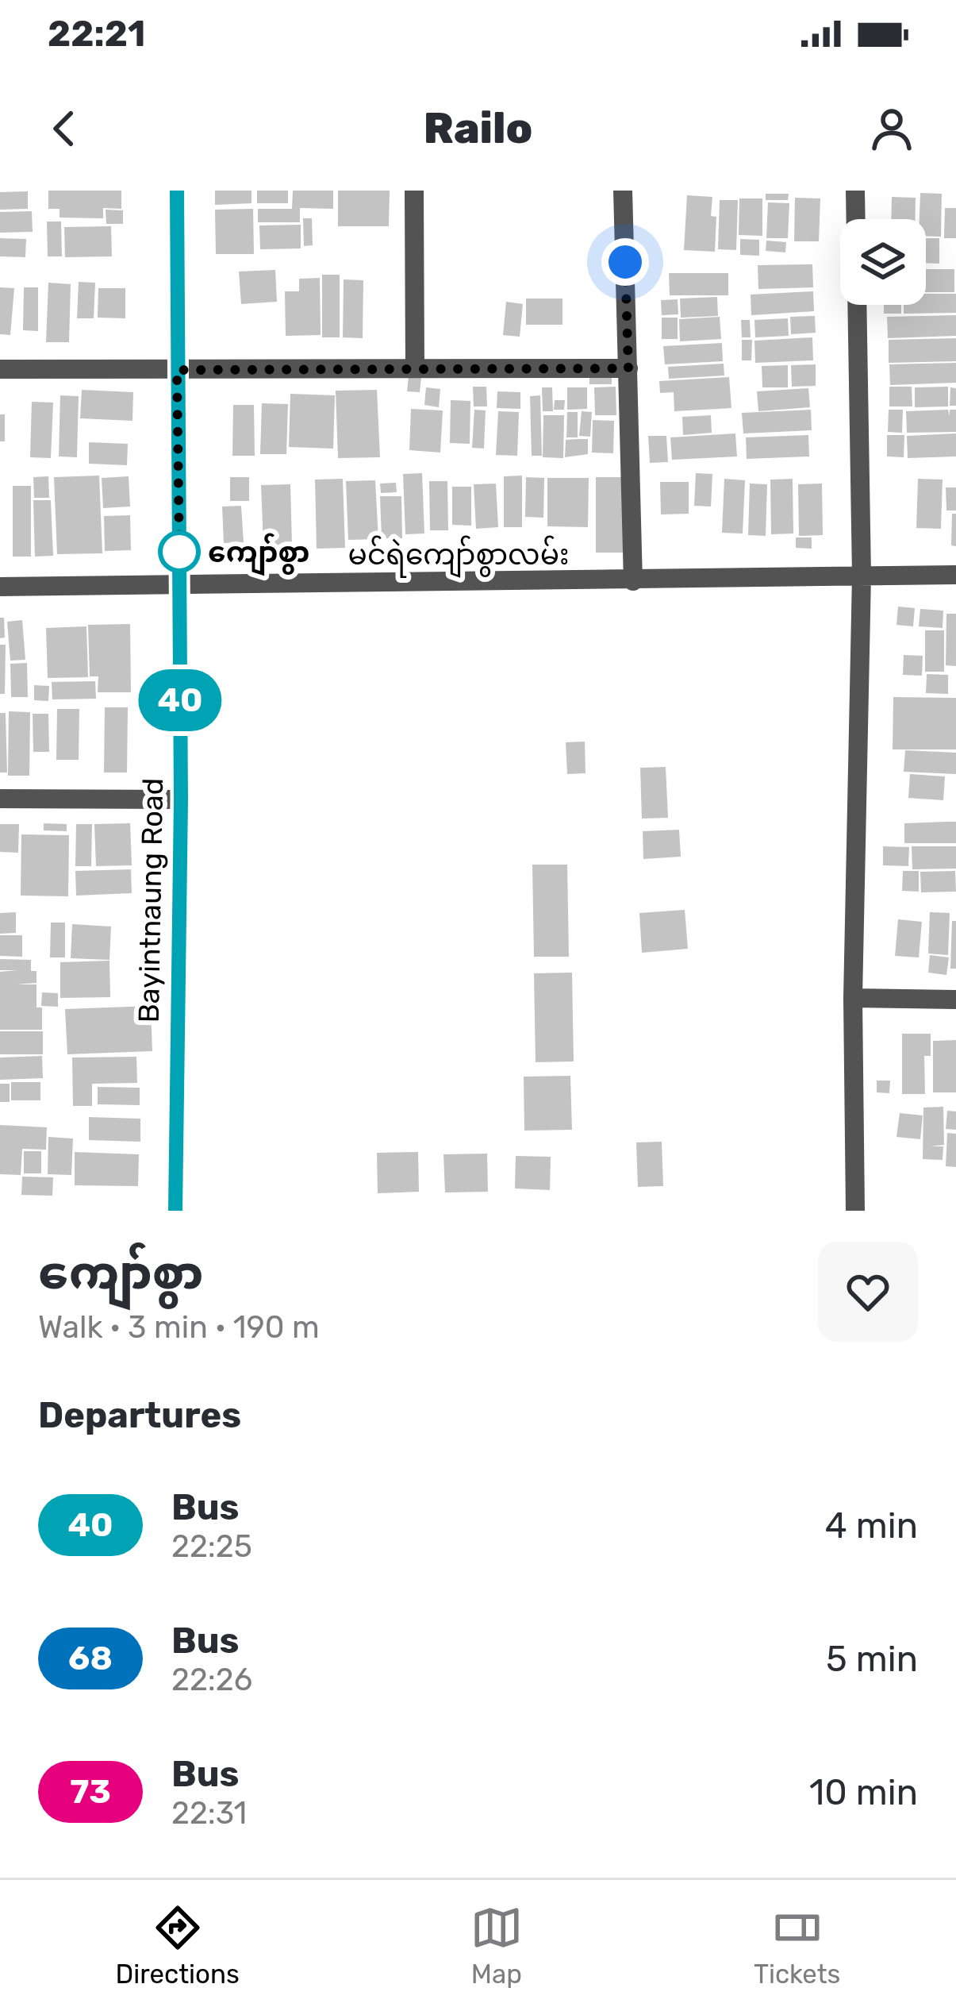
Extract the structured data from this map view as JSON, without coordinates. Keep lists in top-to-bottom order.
{
  "streets": {
    "street": ["မင်ရဲကျော်စွာလမ်း", "Bayintnaung Road"]
  },
  "crossings": [
    ["မင်ရဲကျော်စွာလမ်း", "Bayintnaung Road"]
  ],
  "places": ["ကျော်စွာ"],
  "lines": ["bus line 40"],
  "page": {
    "status": "22:21",
    "header": "Railo",
    "on_map": "40",
    "heading": [
      ["ကျော်စွာ", "Walk · 3 min · 190 m"],
      "Departures"
    ],
    "list": [
      {
        "mark": "40",
        "name": "Bus",
        "note": "22:25",
        "value": "4 min"
      },
      {
        "mark": "68",
        "name": "Bus",
        "note": "22:26",
        "value": "5 min"
      },
      {
        "mark": "73",
        "name": "Bus",
        "note": "22:31",
        "value": "10 min"
      }
    ],
    "tabs": ["Directions", "Map", "Tickets"]
  }
}
